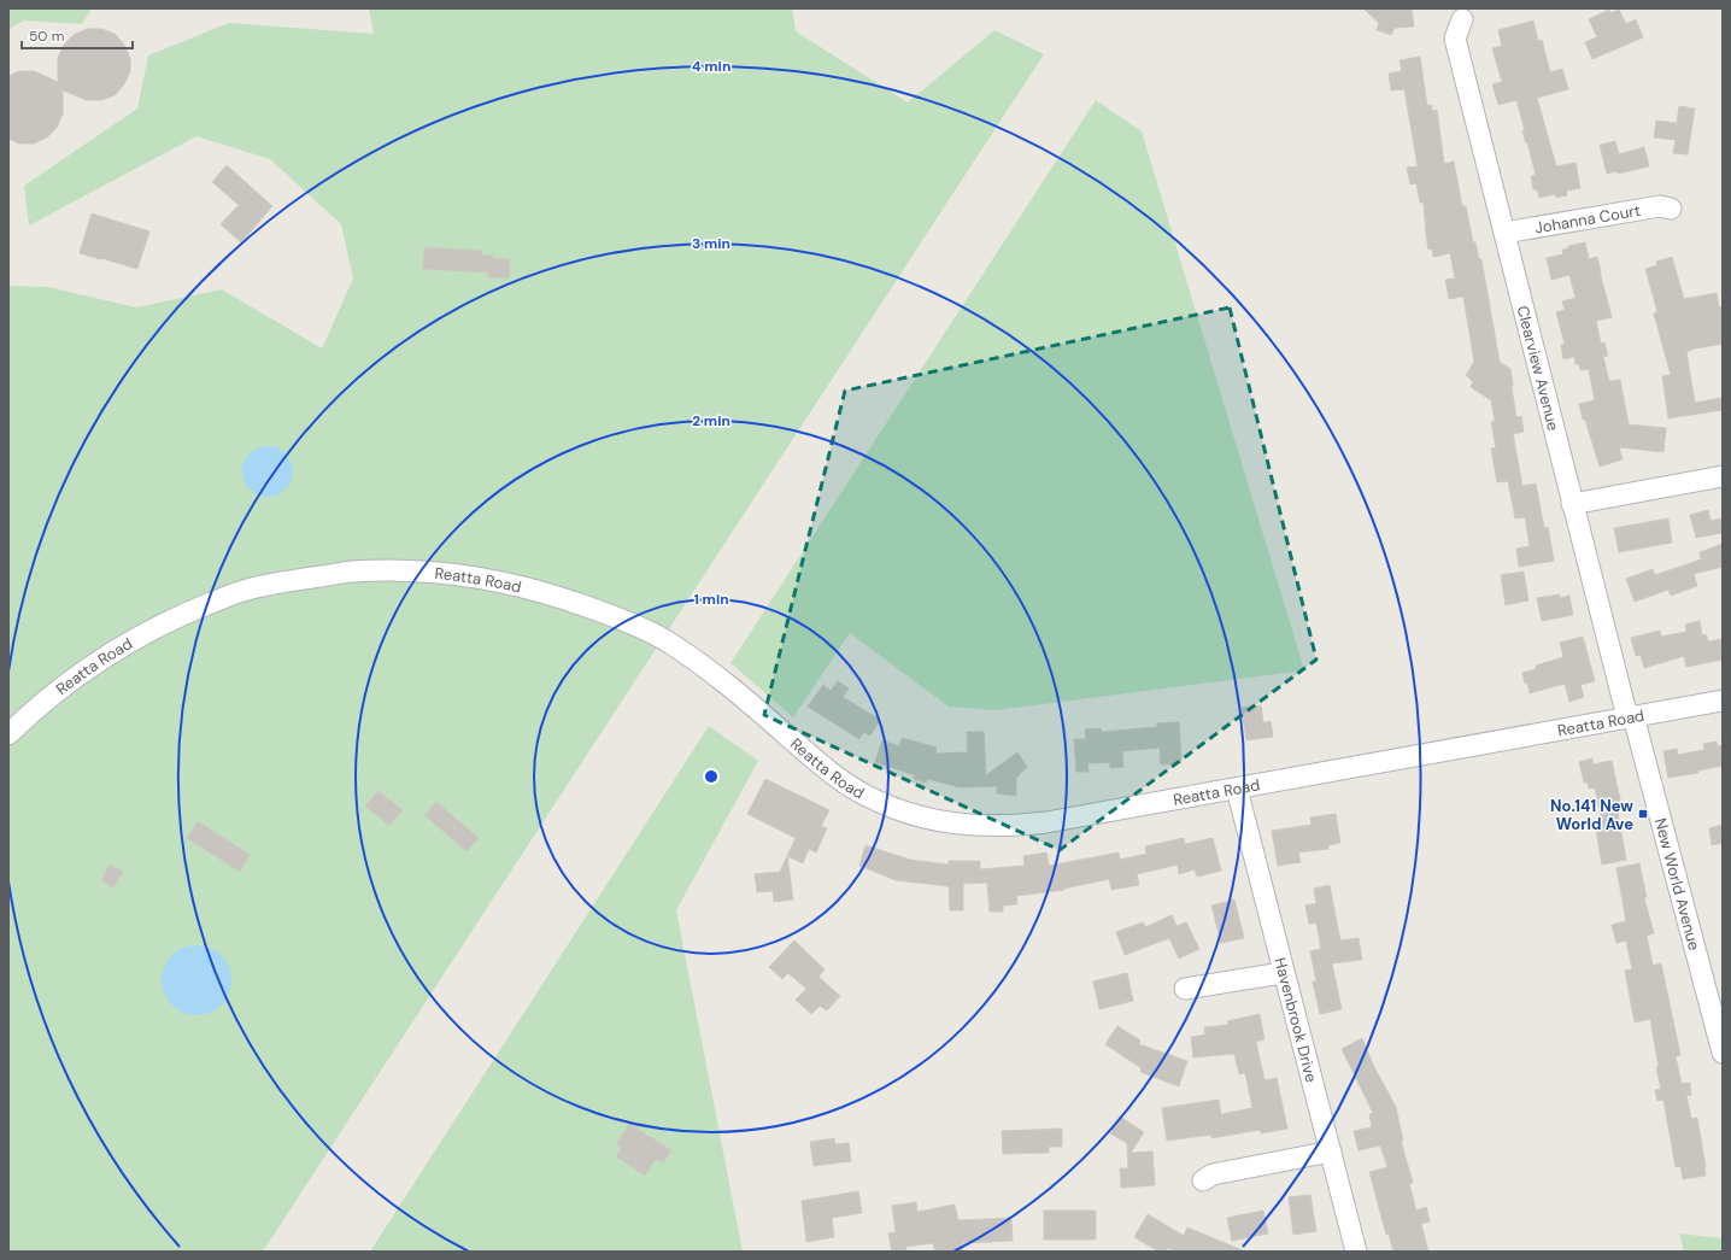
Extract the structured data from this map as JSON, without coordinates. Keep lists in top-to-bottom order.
{
  "streets": {
    "street": [
      "Johanna Court",
      "Clearview Avenue",
      "Reatta Road",
      "New World Avenue",
      "Havenbrook Drive"
    ]
  },
  "crossings": [
    ["Johanna Court", "Clearview Avenue"],
    ["Clearview Avenue", "Reatta Road"],
    ["Clearview Avenue", "New World Avenue"],
    ["Reatta Road", "New World Avenue"],
    ["Reatta Road", "Havenbrook Drive"]
  ],
  "places": {
    "transit": ["No.141 New World Ave"]
  },
  "scale_bar": "50 m",
  "rings": [
    "4 min",
    "3 min",
    "2 min",
    "1 min"
  ]
}
